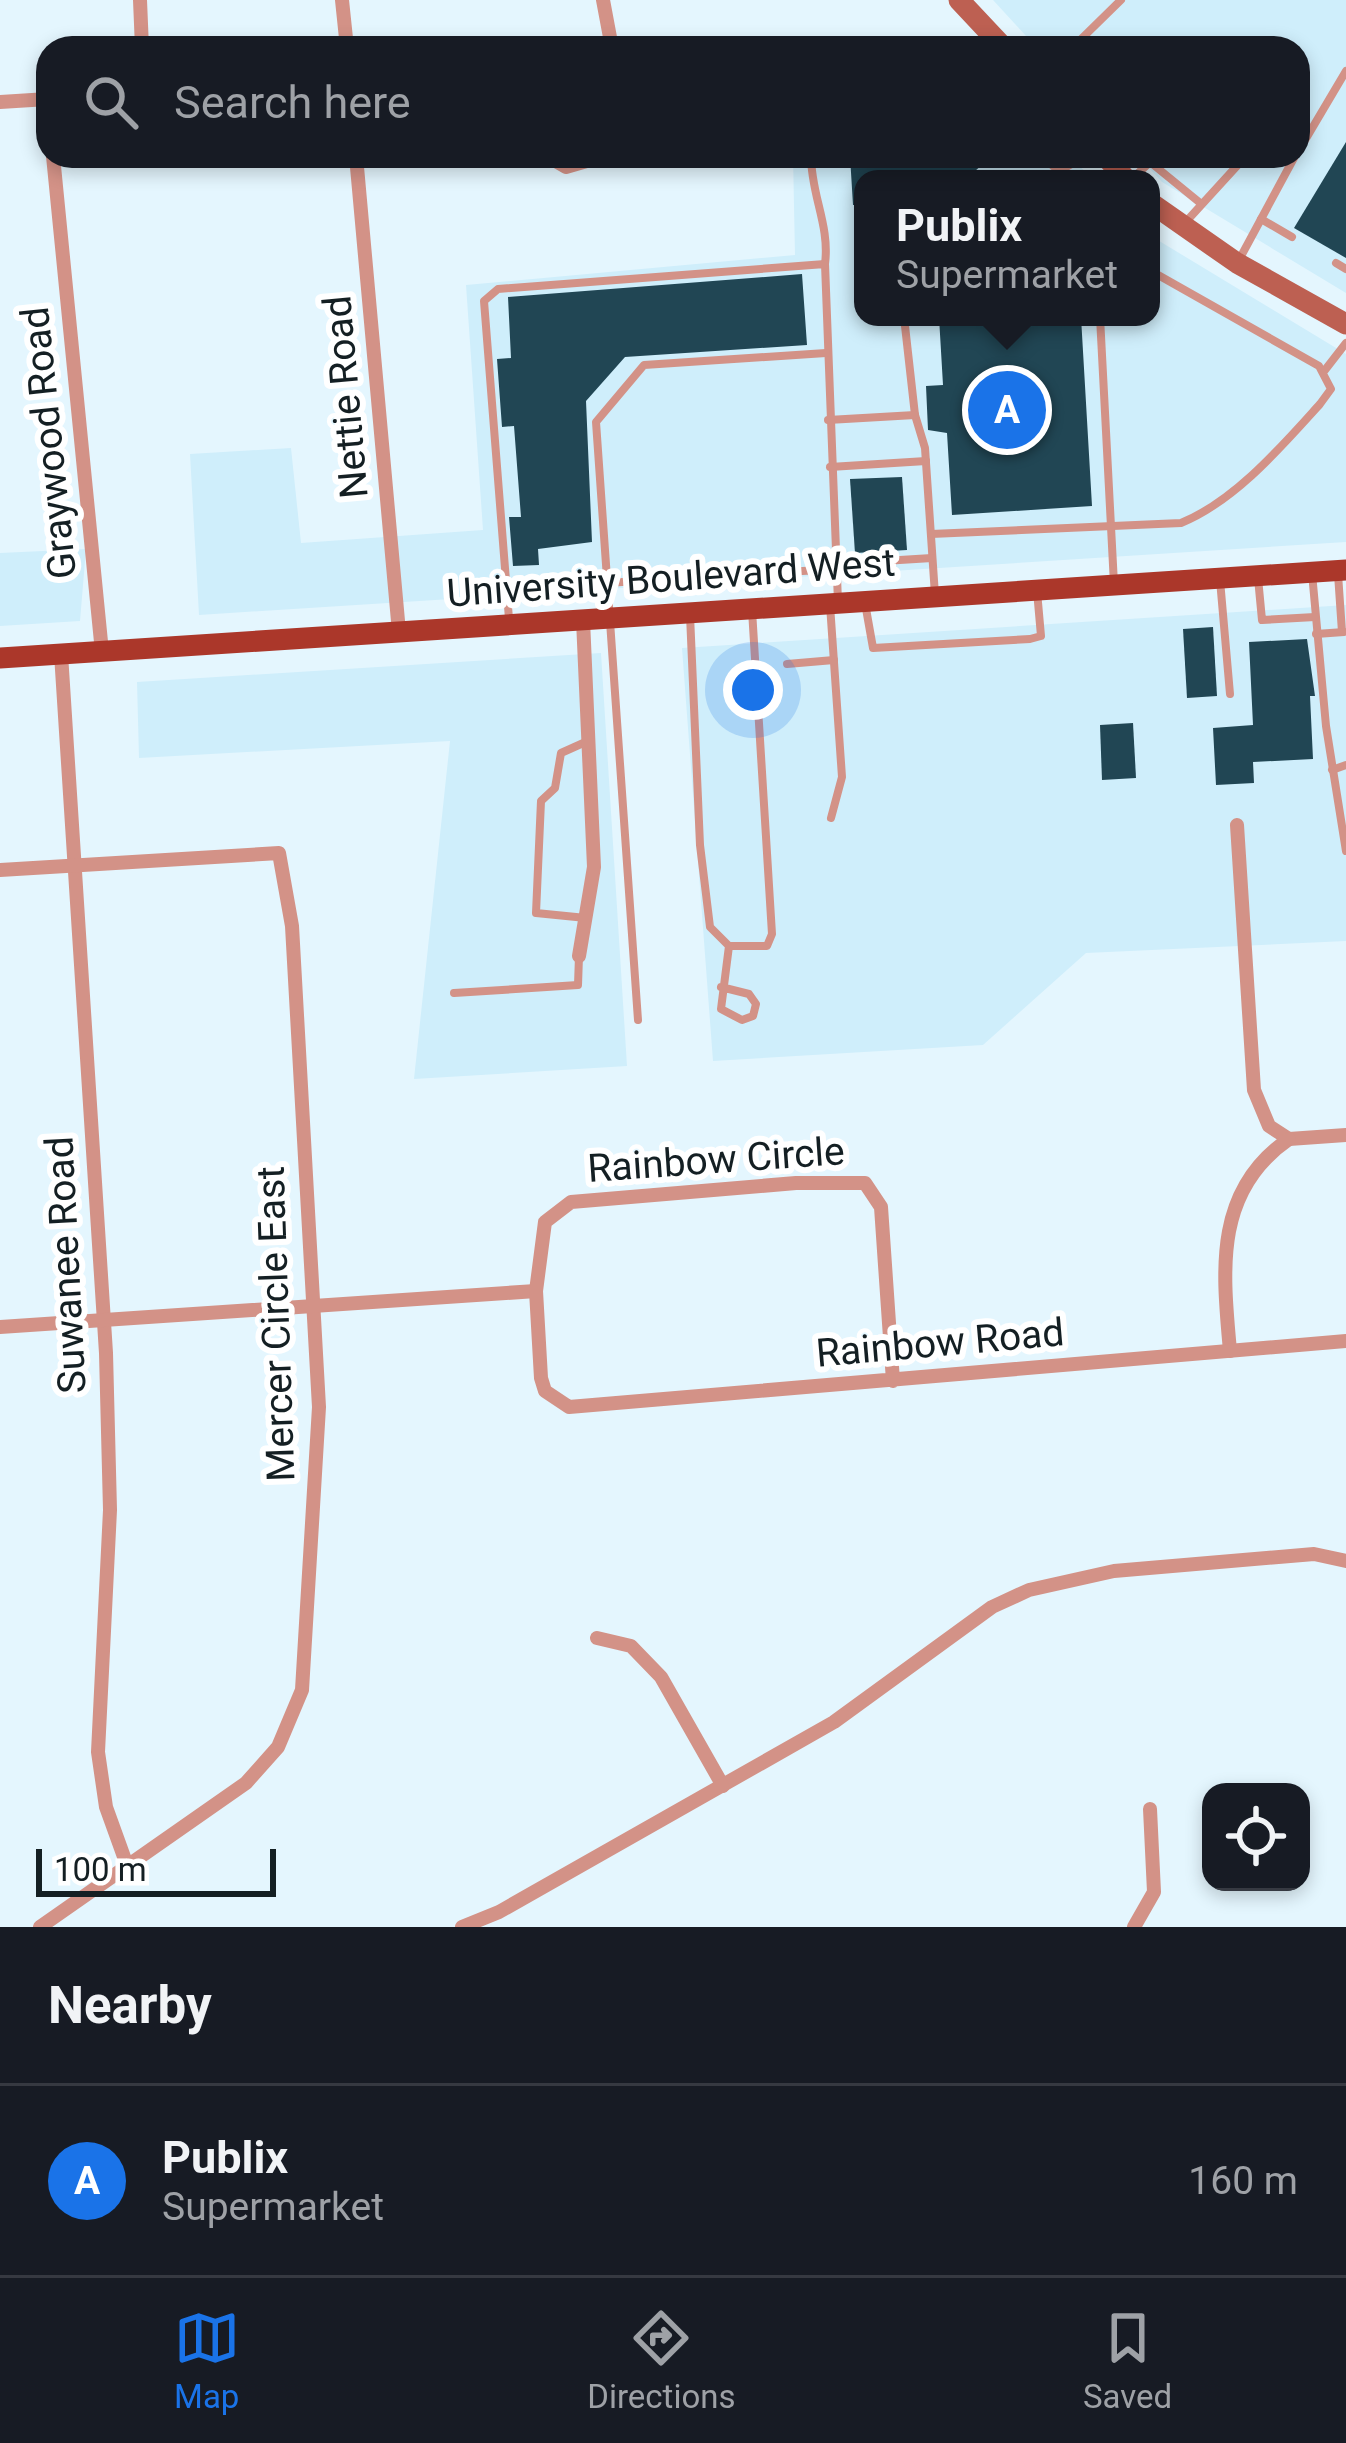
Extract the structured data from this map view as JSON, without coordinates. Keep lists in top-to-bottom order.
{
  "streets": {
    "main road": ["University Boulevard West"],
    "street": [
      "Nettie Road",
      "Graywood Road",
      "Rainbow Circle",
      "Suwanee Road",
      "Mercer Circle East",
      "Rainbow Road"
    ]
  },
  "crossings": [
    ["Nettie Road", "University Boulevard West"],
    ["Graywood Road", "University Boulevard West"],
    ["University Boulevard West", "Suwanee Road"],
    ["Rainbow Circle", "Rainbow Road"],
    ["Suwanee Road", "Mercer Circle East"]
  ],
  "scale_bar": "100 m",
  "page": {
    "search": "Search here",
    "popup": ["Publix", "Supermarket"],
    "pins": "A",
    "scale": "100 m",
    "heading": "Nearby",
    "list": [
      {
        "mark": "A",
        "name": "Publix",
        "note": "Supermarket",
        "value": "160 m"
      }
    ],
    "nav": ["Map", "Directions", "Saved"]
  }
}
